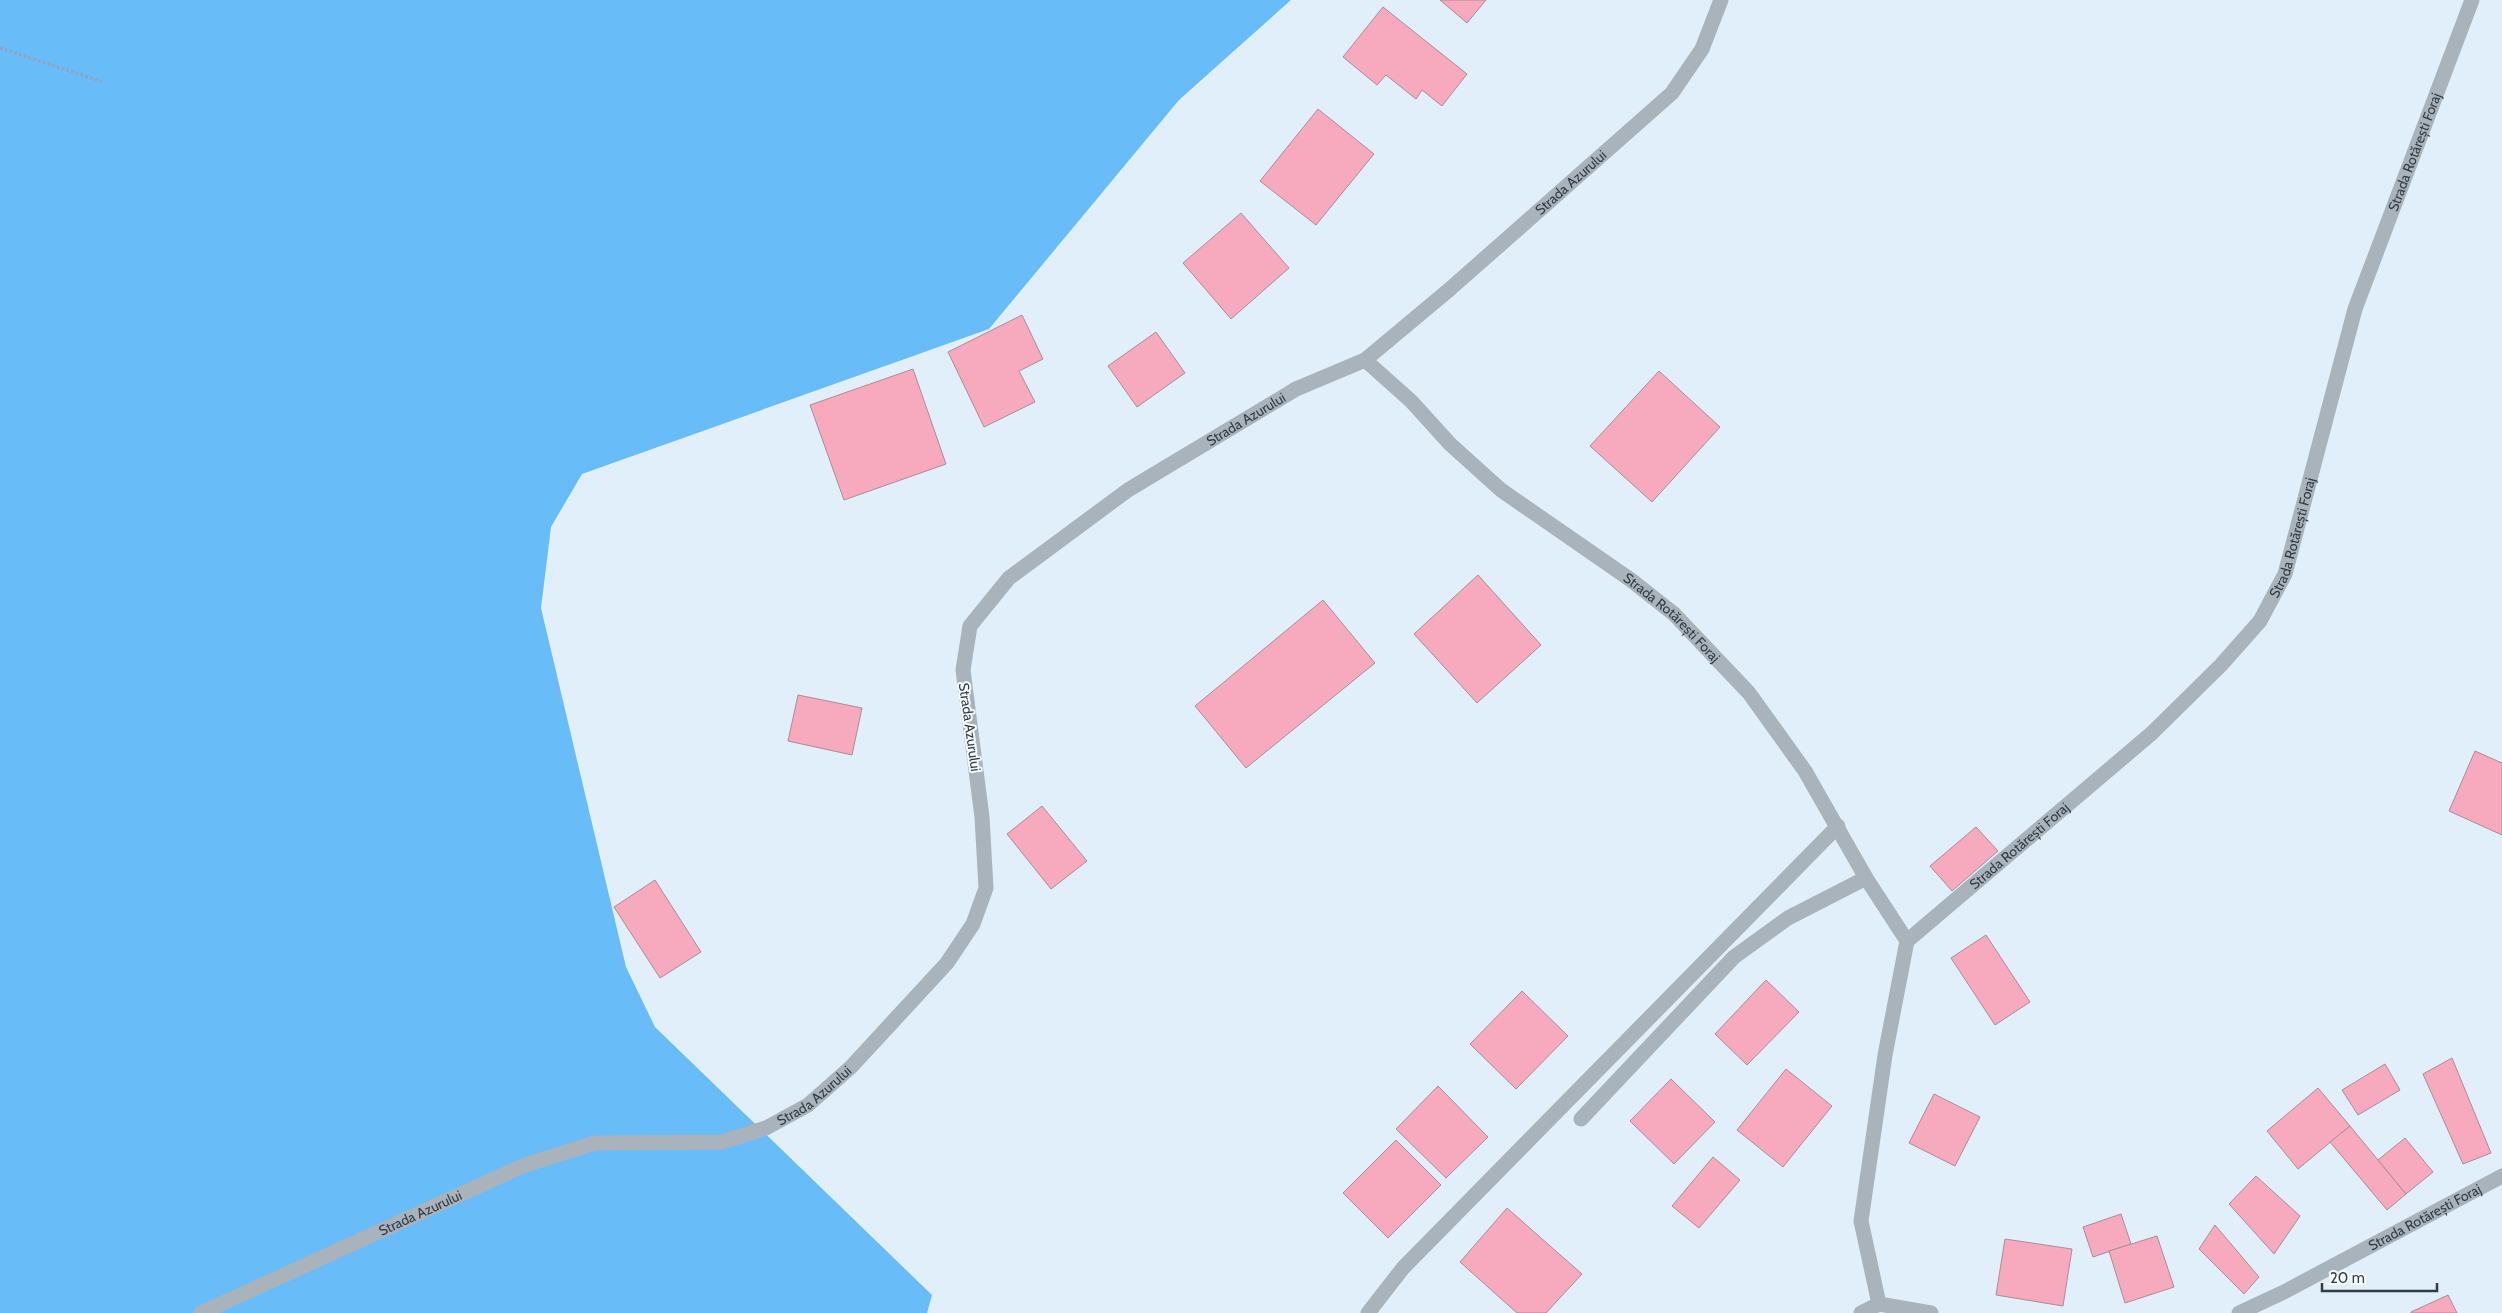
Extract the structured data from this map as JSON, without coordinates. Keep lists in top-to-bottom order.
{
  "streets": {
    "street": ["Strada Rotărești Foraj", "Strada Azurului"]
  },
  "crossings": [
    ["Strada Rotărești Foraj", "Strada Azurului"]
  ],
  "scale_bar": "20 m"
}
